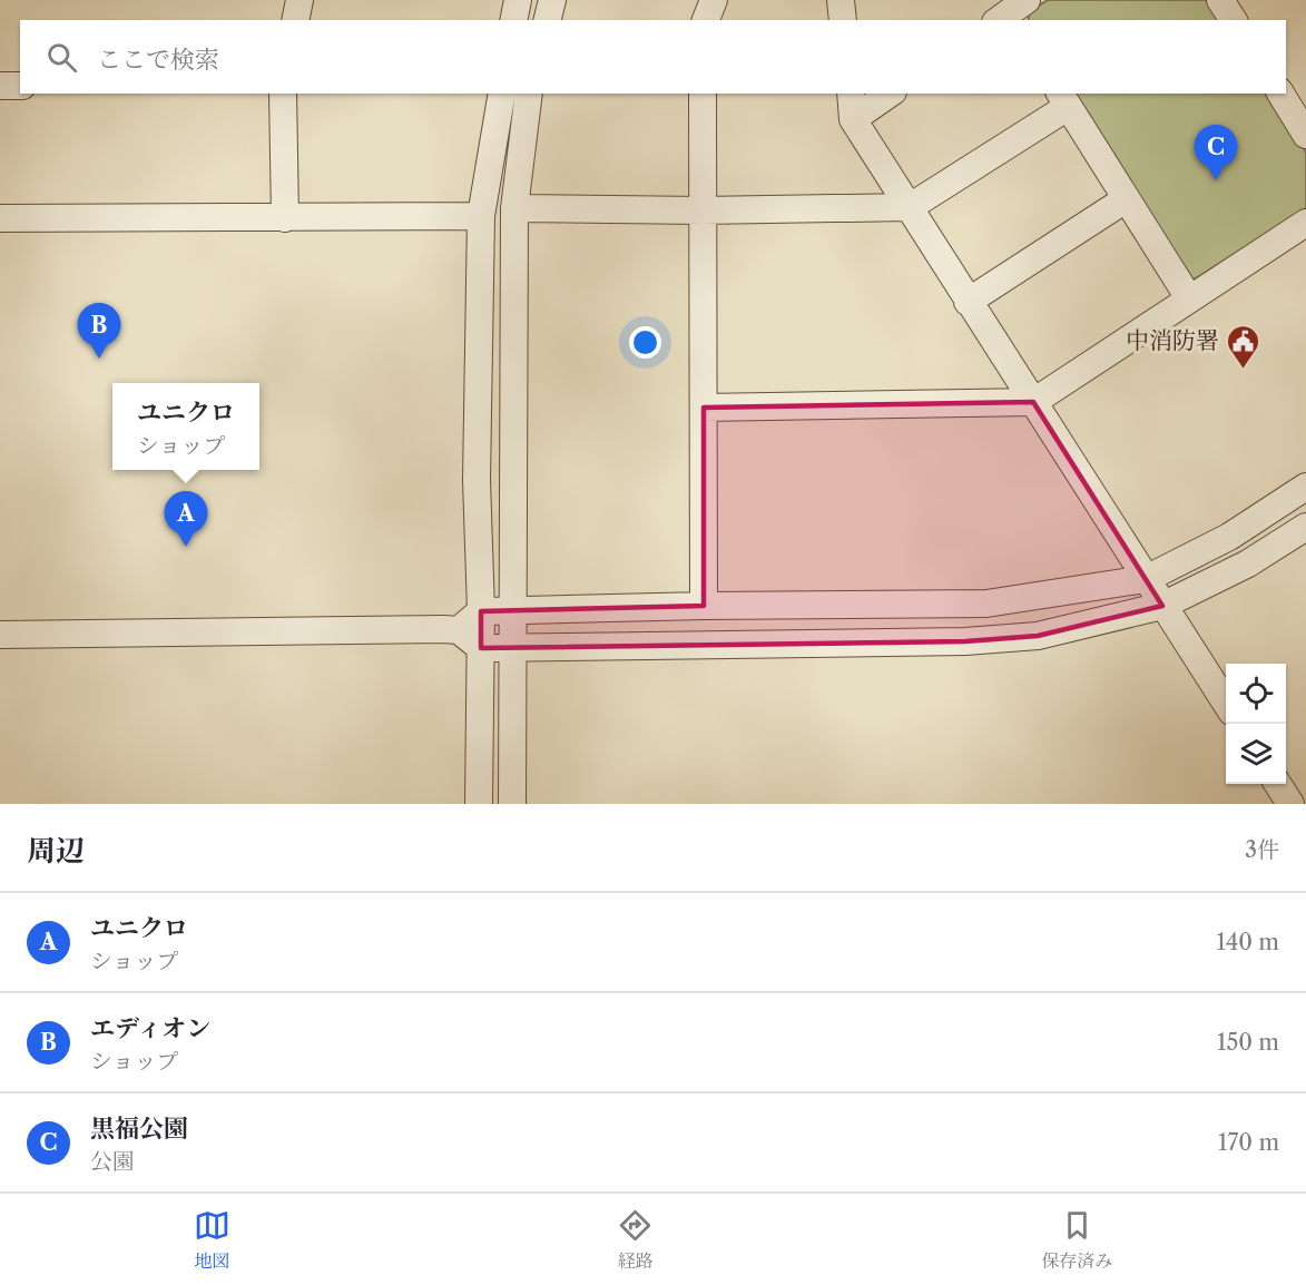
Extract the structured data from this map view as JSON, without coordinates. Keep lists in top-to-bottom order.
{
  "places": {
    "public building": ["中消防署"]
  },
  "page": {
    "search": "ここで検索",
    "pins": ["C", "B", "A"],
    "popup": ["ユニクロ", "ショップ"],
    "heading": ["周辺", "3件"],
    "list": [
      {
        "mark": "A",
        "name": "ユニクロ",
        "note": "ショップ",
        "value": "140 m"
      },
      {
        "mark": "B",
        "name": "エディオン",
        "note": "ショップ",
        "value": "150 m"
      },
      {
        "mark": "C",
        "name": "黒福公園",
        "note": "公園",
        "value": "170 m"
      }
    ],
    "nav": ["地図", "経路", "保存済み"]
  }
}
